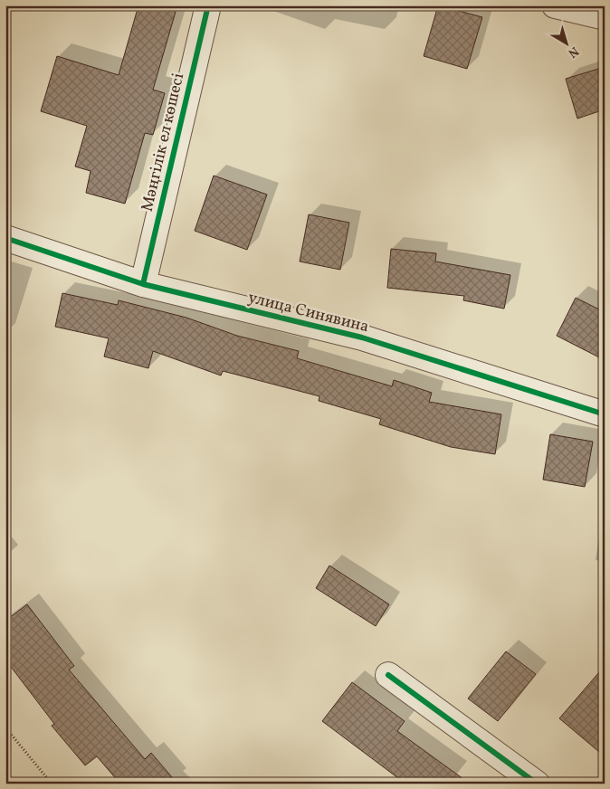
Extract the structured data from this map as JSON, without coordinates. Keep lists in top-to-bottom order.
{
  "streets": {
    "street": ["Мәңгілік ел көшесі", "улица Синявина"]
  },
  "crossings": [
    ["Мәңгілік ел көшесі", "улица Синявина"]
  ],
  "north": "bottom right"
}
